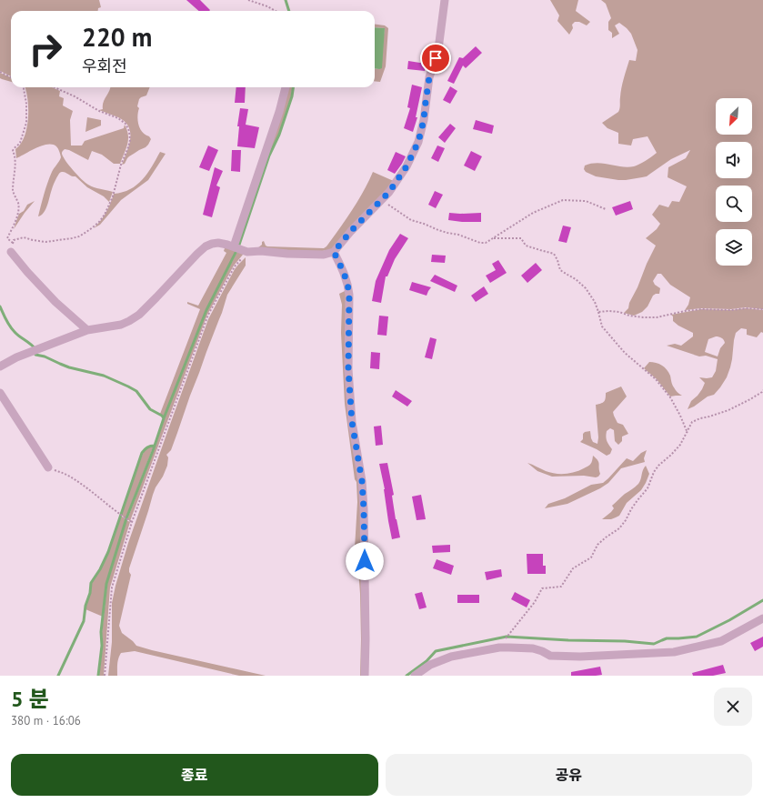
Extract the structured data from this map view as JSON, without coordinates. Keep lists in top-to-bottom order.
{
  "north": "bottom left",
  "page": {
    "turn": ["220 m", "우회전"],
    "heading": ["5 분", "380 m · 16:06"],
    "buttons": ["종료", "공유"]
  }
}
